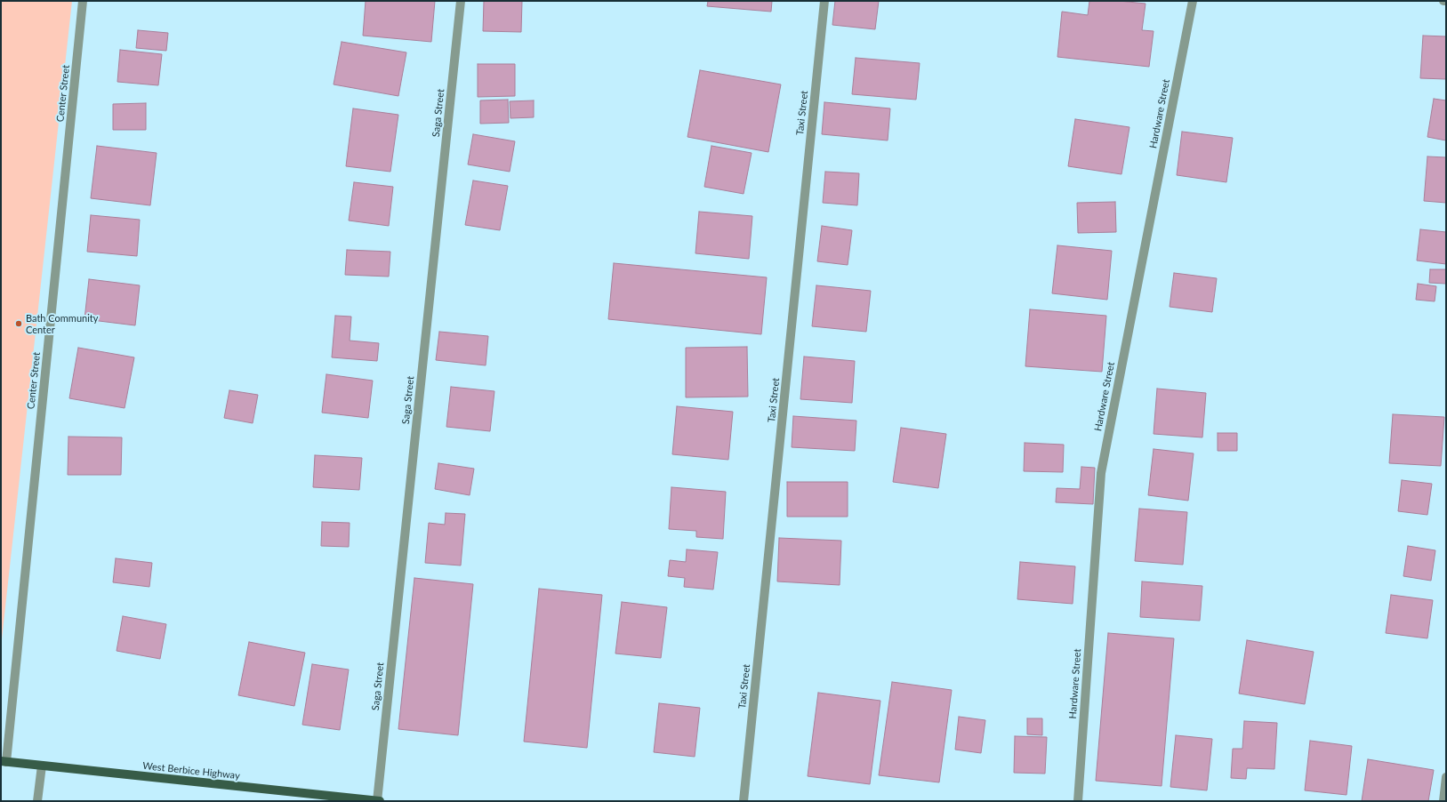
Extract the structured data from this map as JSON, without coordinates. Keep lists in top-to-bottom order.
{
  "streets": {
    "main road": ["West Berbice Highway"],
    "street": [
      "Center Street",
      "Saga Street",
      "Taxi Street",
      "Hardware Street"
    ]
  },
  "crossings": [
    ["Center Street", "West Berbice Highway"],
    ["Saga Street", "West Berbice Highway"]
  ],
  "places": ["Bath Community Center"]
}
